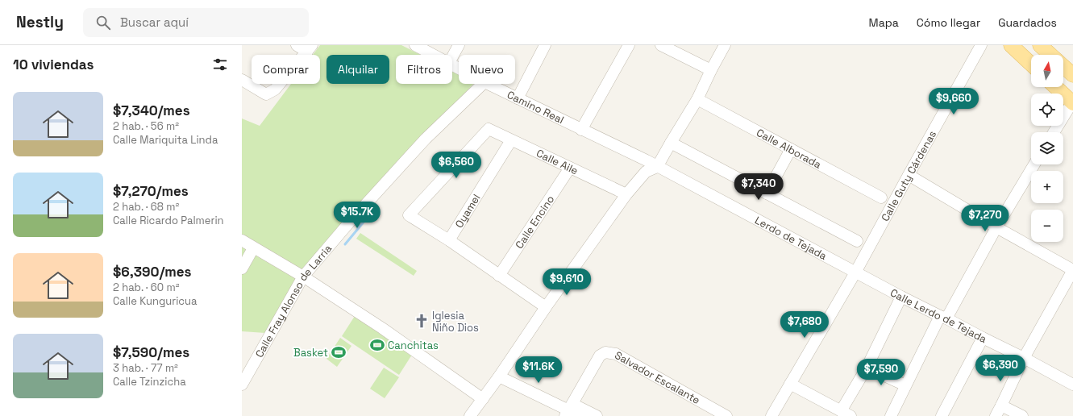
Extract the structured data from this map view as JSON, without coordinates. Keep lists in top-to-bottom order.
{
  "streets": {
    "street": [
      "Camino Real",
      "Calle Alborada",
      "Calle Aile",
      "Calle Guty Cárdenas",
      "Oyamel",
      "Calle Encino",
      "Lerdo de Tejada",
      "Calle Fray Alonso de Larria",
      "Calle Lerdo de Tejada",
      "Salvador Escalante"
    ]
  },
  "crossings": [
    ["Camino Real", "Lerdo de Tejada"],
    ["Calle Aile", "Oyamel"],
    ["Calle Aile", "Calle Encino"],
    ["Calle Guty Cárdenas", "Lerdo de Tejada"],
    ["Calle Guty Cárdenas", "Calle Lerdo de Tejada"],
    ["Lerdo de Tejada", "Calle Lerdo de Tejada"]
  ],
  "places": {
    "church": ["Iglesia Niño Dios"],
    "sports": ["Canchitas", "Basket"]
  },
  "north": "top",
  "page": {
    "header": "Nestly",
    "search": "Buscar aquí",
    "nav": ["Mapa", "Cómo llegar", "Guardados"],
    "heading": "10 viviendas",
    "map_buttons": ["+", "−"],
    "chip": [
      "Comprar",
      "Alquilar",
      "Filtros",
      "Nuevo"
    ],
    "list": [
      {
        "name": "$7,340/mes",
        "note": "2 hab. · 56 m² · Calle Mariquita Linda"
      },
      {
        "name": "$7,270/mes",
        "note": "2 hab. · 68 m² · Calle Ricardo Palmerin"
      },
      {
        "name": "$6,390/mes",
        "note": "2 hab. · 60 m² · Calle Kunguricua"
      },
      {
        "name": "$7,590/mes",
        "note": "3 hab. · 77 m² · Calle Tzinzicha"
      }
    ],
    "price": [
      "$9,660",
      "$6,560",
      "$7,340",
      "$15.7K",
      "$7,270",
      "$9,610",
      "$7,680",
      "$6,390",
      "$11.6K",
      "$7,590"
    ]
  }
}
